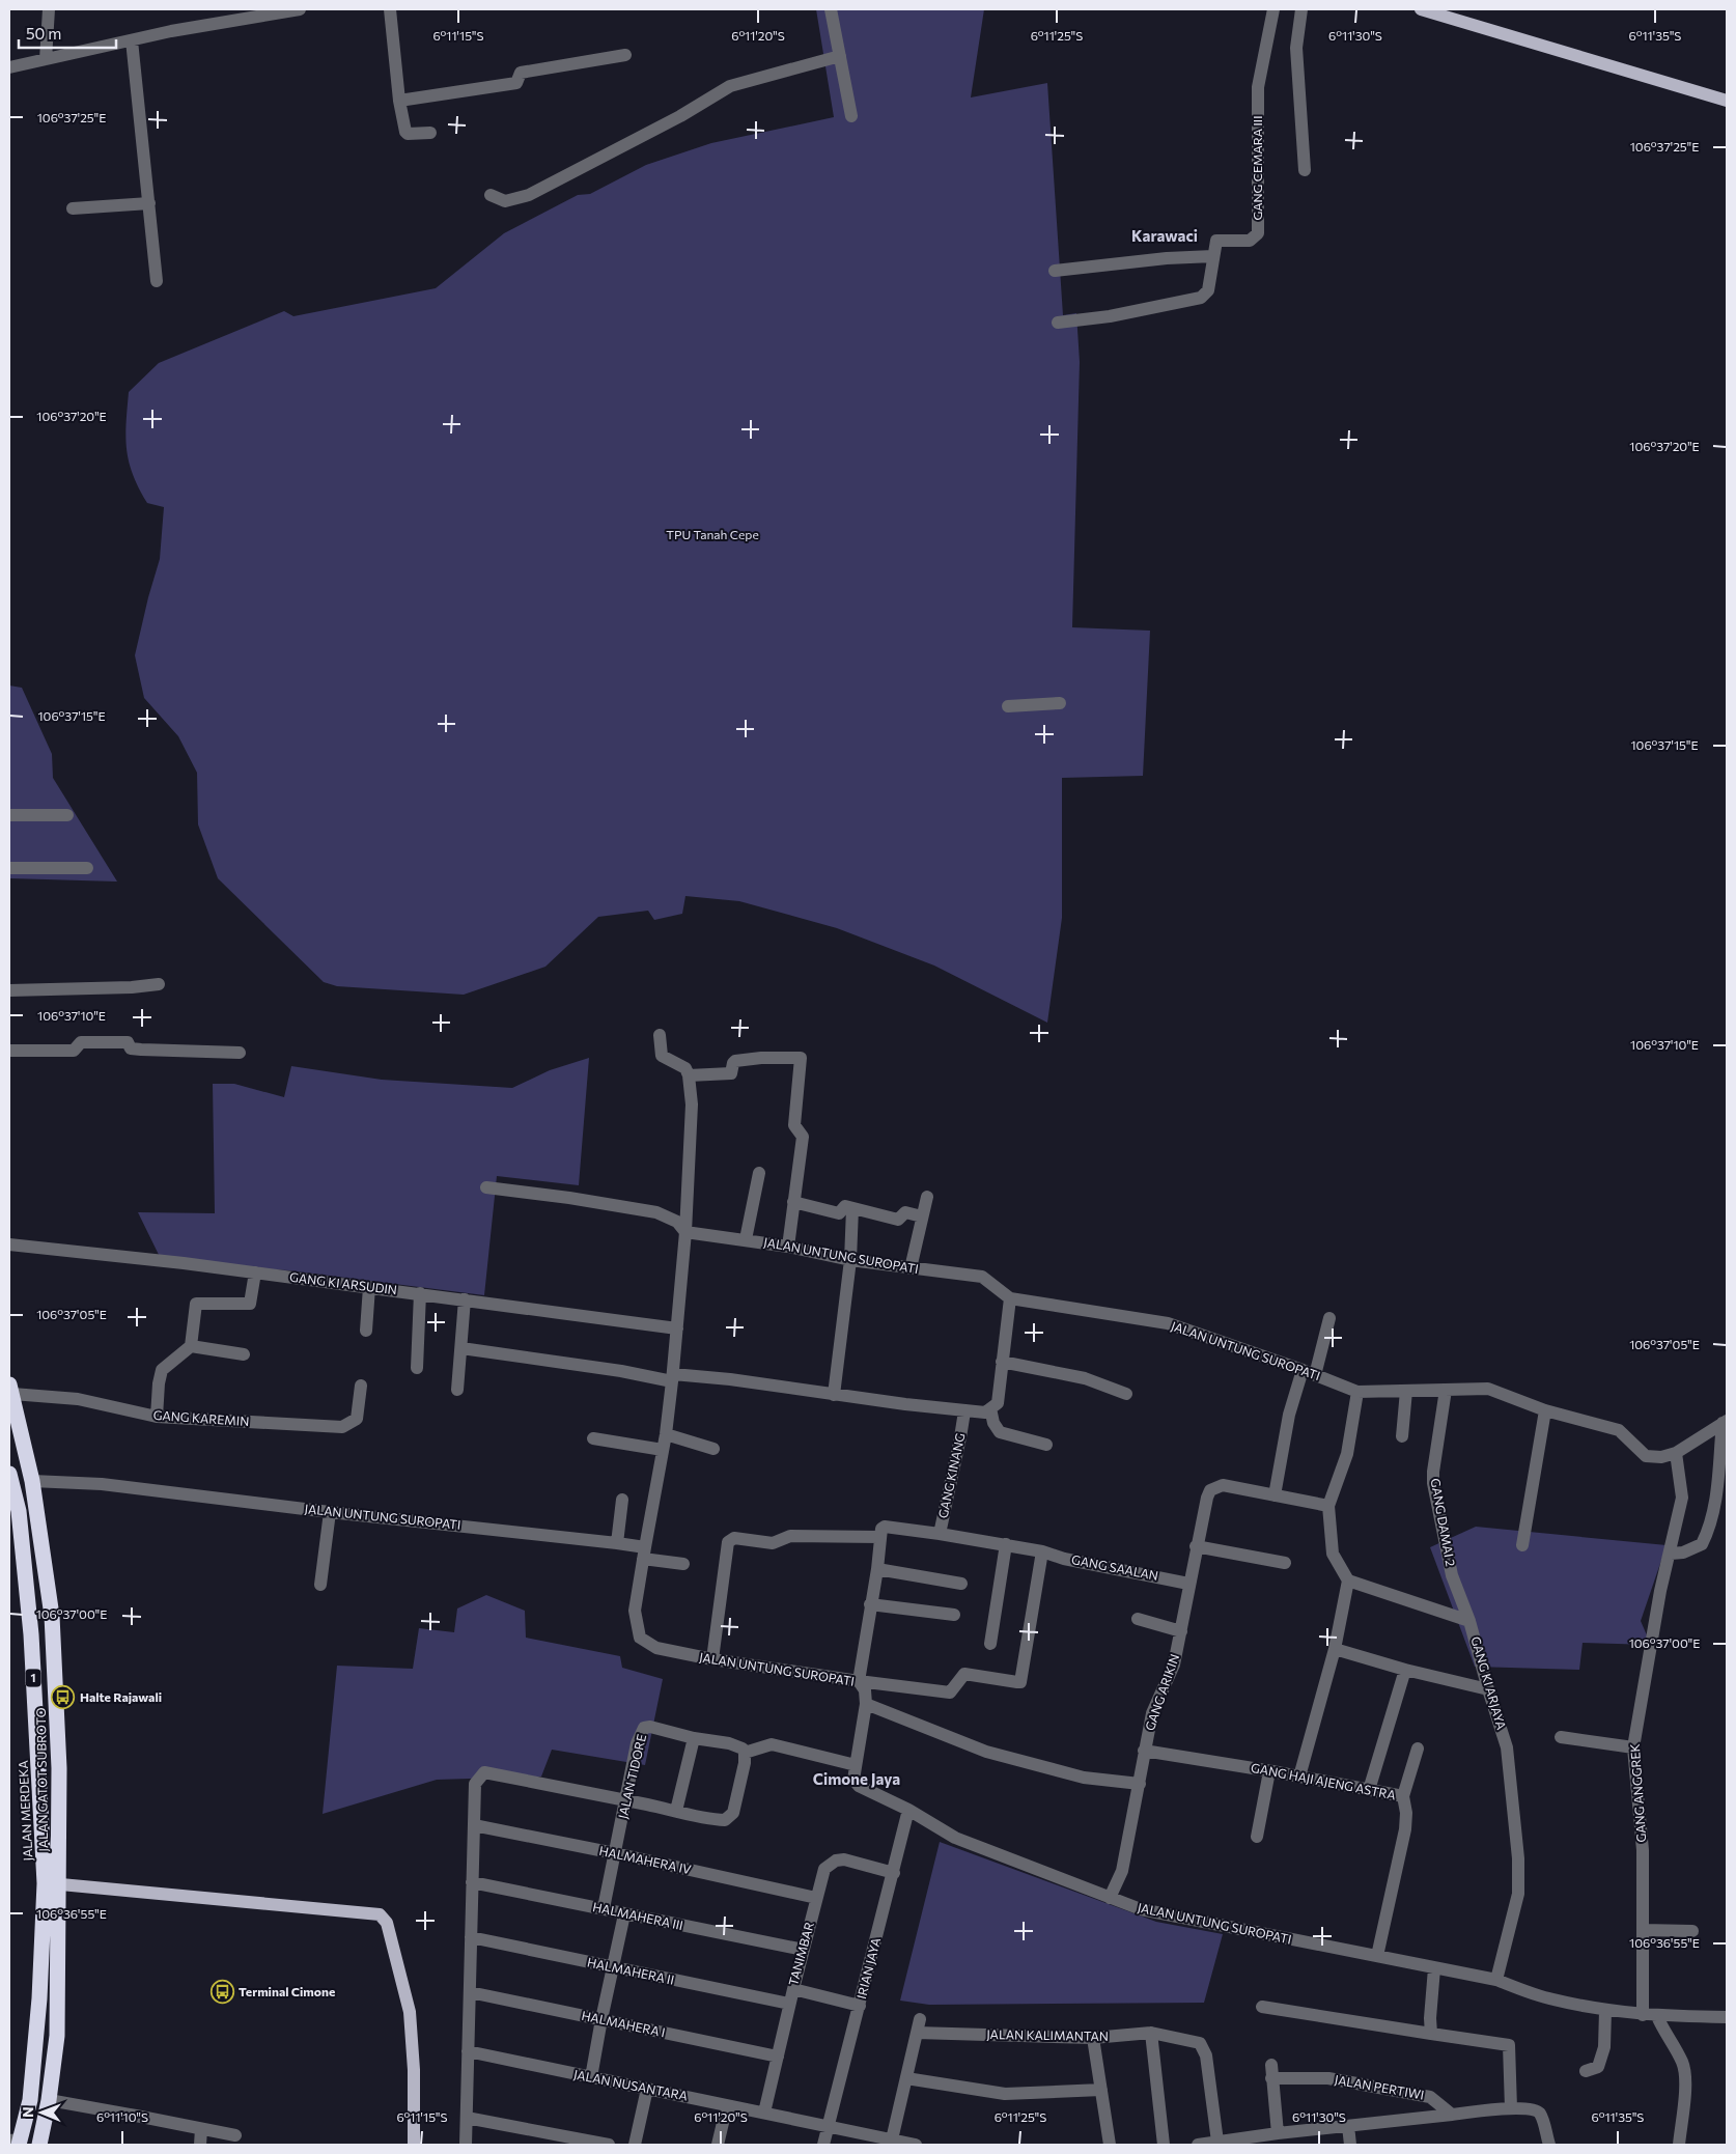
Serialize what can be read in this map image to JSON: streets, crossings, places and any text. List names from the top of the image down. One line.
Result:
{"streets":{"highway":["1","JALAN GATOT SUBROTO","JALAN MERDEKA"],"street":["GANG CEMARA III","JALAN UNTUNG SUROPATI","GANG KI ARSUDIN","GANG KAREMIN","GANG KINANG","GANG DAMAI 2","GANG SAALAN","GANG KI ARJAYA","GANG ARIKIN","JALAN TIDORE","GANG HAJI AJENG ASTRA","GANG ANGGREK","HALMAHERA IV","HALMAHERA III","TANIMBAR","IRIAN JAYA","HALMAHERA II","HALMAHERA I","JALAN KALIMANTAN","JALAN NUSANTARA","JALAN PERTIWI"]},"crossings":[["JALAN UNTUNG SUROPATI","GANG DAMAI 2"],["JALAN UNTUNG SUROPATI","GANG KI ARJAYA"],["JALAN UNTUNG SUROPATI","GANG ARIKIN"],["JALAN UNTUNG SUROPATI","JALAN GATOT SUBROTO"],["JALAN UNTUNG SUROPATI","GANG HAJI AJENG ASTRA"],["JALAN UNTUNG SUROPATI","GANG ANGGREK"],["JALAN UNTUNG SUROPATI","IRIAN JAYA"],["GANG KAREMIN","JALAN GATOT SUBROTO"],["GANG KINANG","GANG SAALAN"],["GANG DAMAI 2","GANG KI ARJAYA"],["GANG SAALAN","GANG ARIKIN"],["GANG ARIKIN","GANG HAJI AJENG ASTRA"],["JALAN TIDORE","HALMAHERA IV"],["JALAN TIDORE","HALMAHERA III"],["JALAN GATOT SUBROTO","JALAN MERDEKA"],["HALMAHERA IV","TANIMBAR"],["HALMAHERA III","TANIMBAR"],["TANIMBAR","IRIAN JAYA"],["TANIMBAR","HALMAHERA II"],["TANIMBAR","HALMAHERA I"],["TANIMBAR","JALAN NUSANTARA"],["IRIAN JAYA","JALAN NUSANTARA"]],"districts":["Karawaci","Cimone Jaya"],"parks":["TPU Tanah Cepe"],"places":{"bus stop":["Halte Rajawali","Terminal Cimone"]},"scale_bar":"50 m","north":"left","coordinates":["6°11'15\"S","6°11'20\"S","6°11'25\"S","6°11'30\"S","6°11'35\"S","106°37'25\"E","106°37'20\"E","106°37'15\"E","106°37'10\"E","106°37'05\"E","106°37'00\"E","106°36'55\"E","6°11'10\"S"]}
